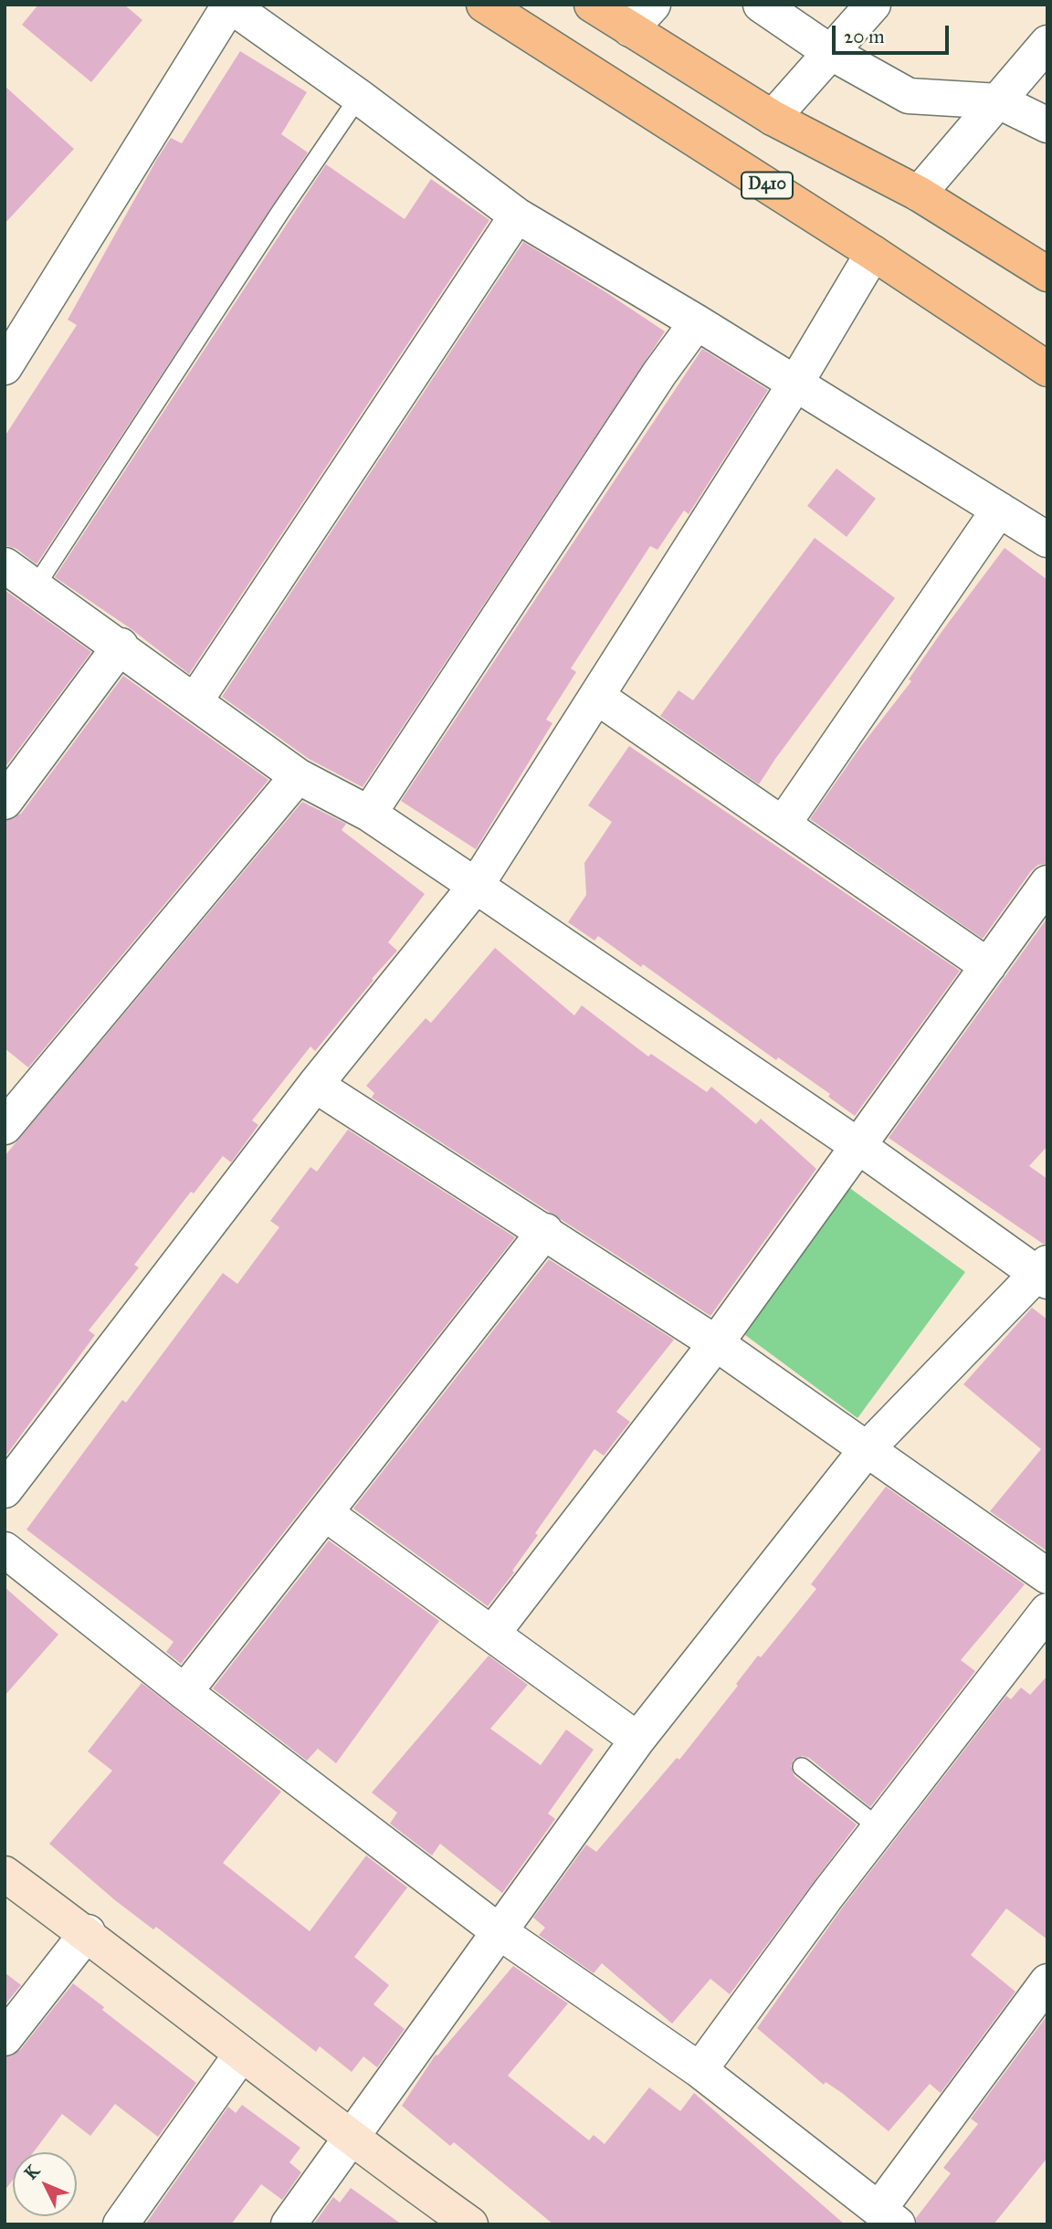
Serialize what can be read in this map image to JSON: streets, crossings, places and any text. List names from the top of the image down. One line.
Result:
{"streets":{"highway":["D410"]},"scale_bar":"20 m","north":"top left"}
